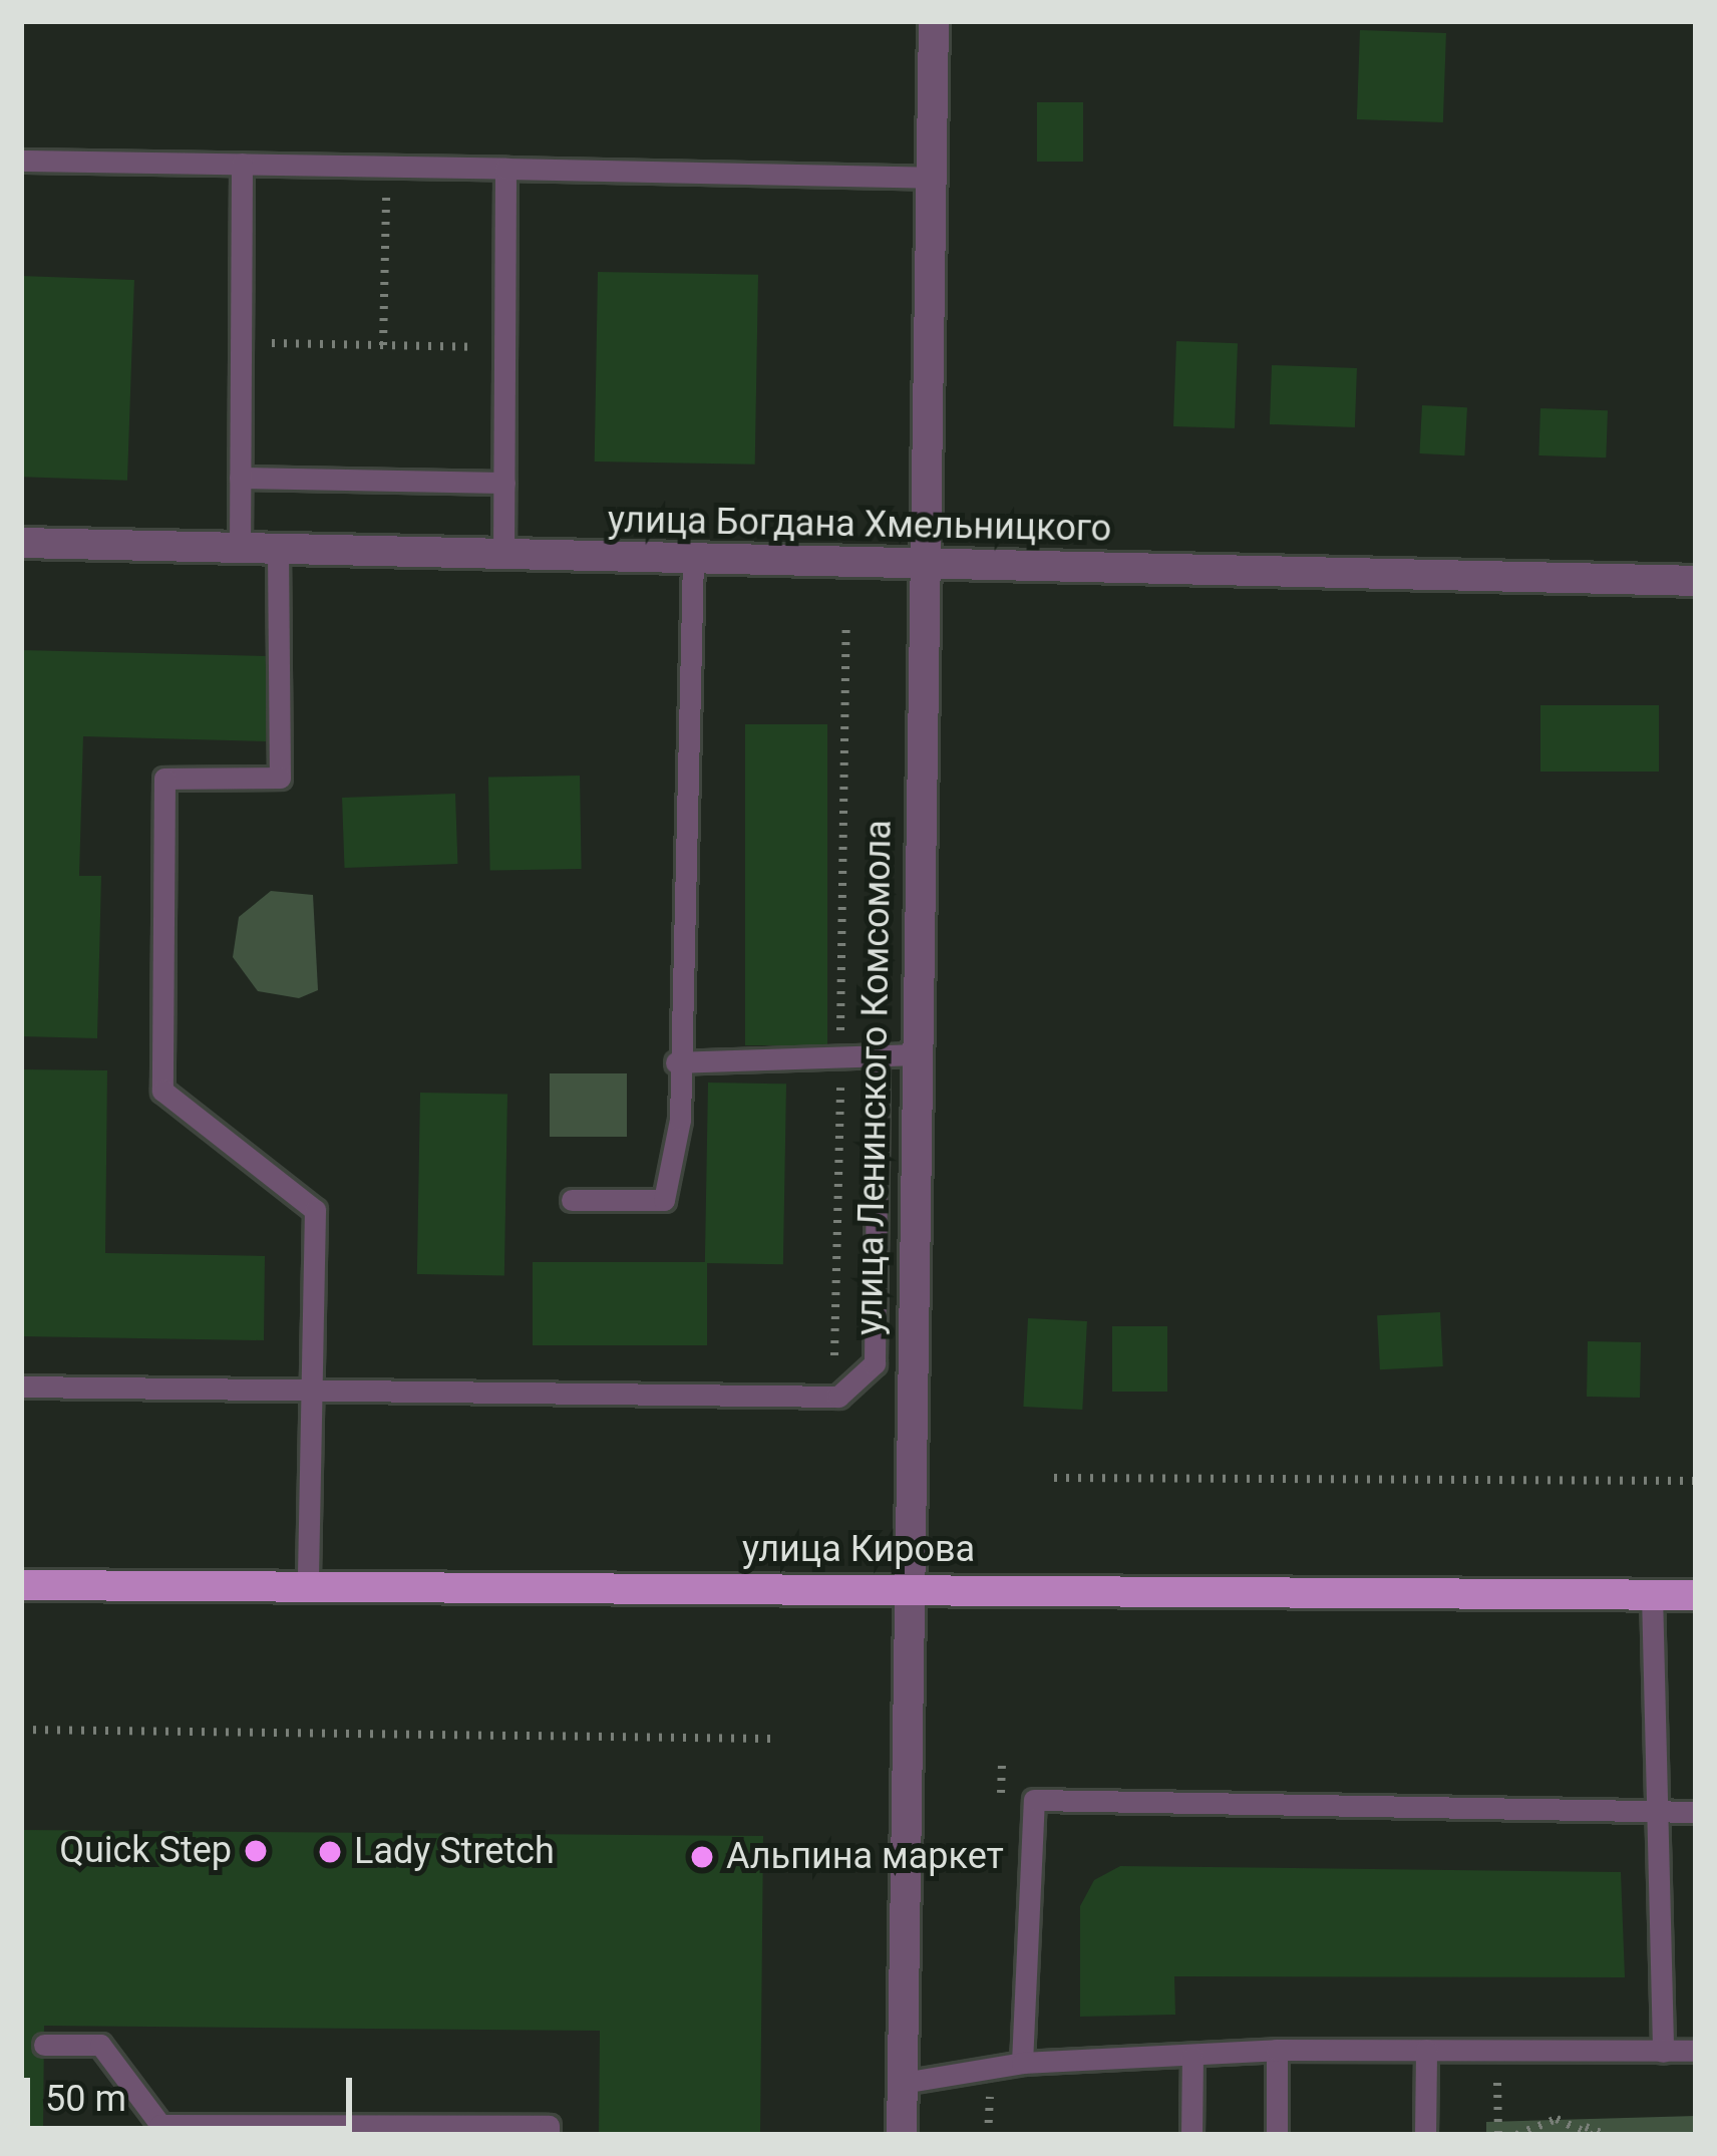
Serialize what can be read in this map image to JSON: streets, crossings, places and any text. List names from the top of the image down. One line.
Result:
{"streets":{"main road":["улица Кирова"],"street":["улица Богдана Хмельницкого","улица Ленинского Комсомола"]},"crossings":[["улица Богдана Хмельницкого","улица Ленинского Комсомола"],["улица Ленинского Комсомола","улица Кирова"]],"places":["Quick Step","Lady Stretch","Альпина маркет"],"scale_bar":"50 m"}
